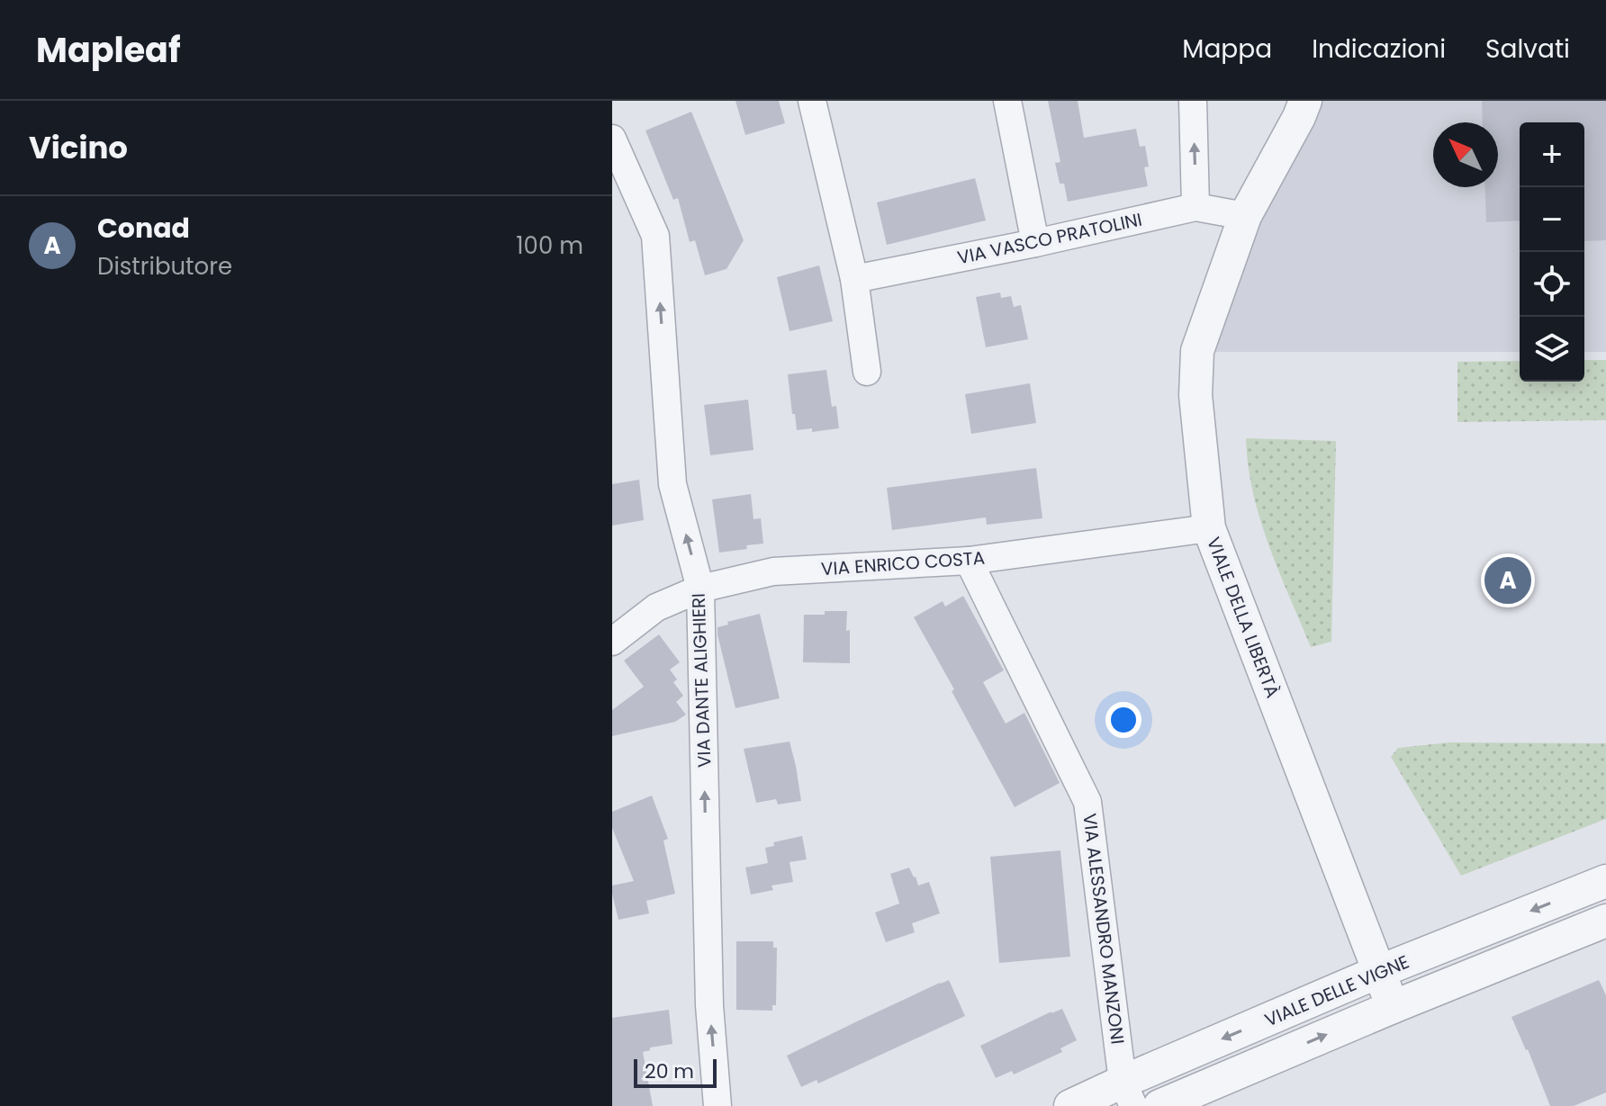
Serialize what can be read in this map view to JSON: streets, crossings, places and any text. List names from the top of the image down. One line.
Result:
{"streets":{"street":["VIA VASCO PRATOLINI","VIA ENRICO COSTA","VIALE DELLA LIBERTÀ","VIA DANTE ALIGHIERI","VIA ALESSANDRO MANZONI","VIALE DELLE VIGNE"]},"crossings":[["VIA VASCO PRATOLINI","VIALE DELLA LIBERTÀ"],["VIA ENRICO COSTA","VIALE DELLA LIBERTÀ"],["VIA ENRICO COSTA","VIA DANTE ALIGHIERI"],["VIA ENRICO COSTA","VIA ALESSANDRO MANZONI"],["VIALE DELLA LIBERTÀ","VIALE DELLE VIGNE"],["VIA ALESSANDRO MANZONI","VIALE DELLE VIGNE"]],"one_way":["VIA DANTE ALIGHIERI"],"scale_bar":"20 m","north":"top left","page":{"header":"Mapleaf","nav":["Mappa","Indicazioni","Salvati"],"heading":"Vicino","map_buttons":["+","−"],"list":[{"mark":"A","name":"Conad","note":"Distributore","value":"100 m"}],"pins":"A","scale":"20 m"}}
